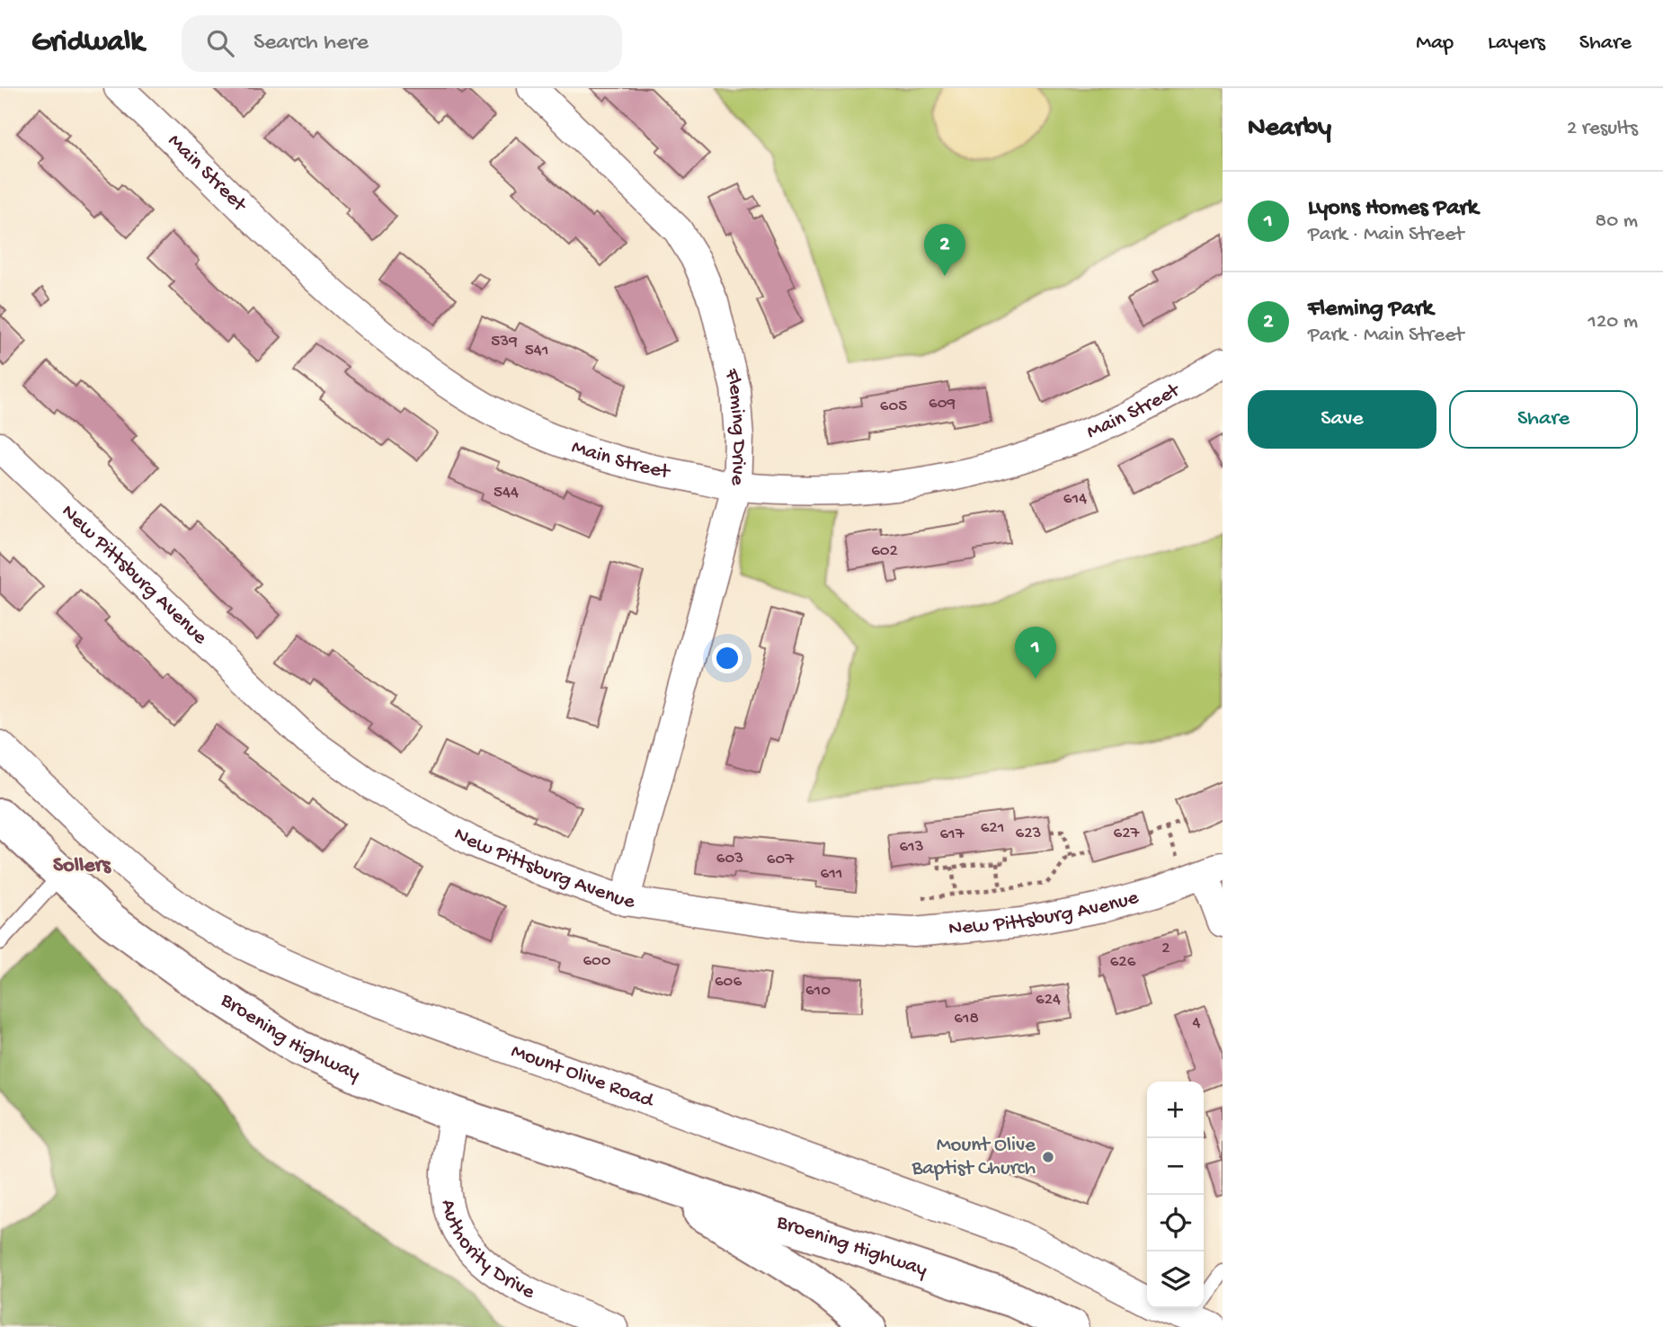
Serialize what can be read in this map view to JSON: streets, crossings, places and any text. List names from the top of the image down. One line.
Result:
{"streets":{"main road":["Broening Highway"],"street":["Main Street","Fleming Drive","New Pittsburg Avenue","Mount Olive Road","Authority Drive"]},"crossings":[["Main Street","Fleming Drive"],["Fleming Drive","New Pittsburg Avenue"],["Broening Highway","Authority Drive"]],"districts":["Sollers"],"places":["Mount Olive Baptist Church"],"house_numbers":["539","541","609","605","544","614","602","621","623","627","617","613","603","607","611","2","600","626","606","610","624","618","4"],"page":{"header":"Gridwalk","search":"Search here","nav":["Map","Layers","Share"],"heading":["Nearby","2 results"],"list":[{"mark":"1","name":"Lyons Homes Park","note":"Park · Main Street","value":"80 m"},{"mark":"2","name":"Fleming Park","note":"Park · Main Street","value":"120 m"}],"pins":["2","1"],"buttons":["Save","Share"],"map_buttons":["+","−"]}}
